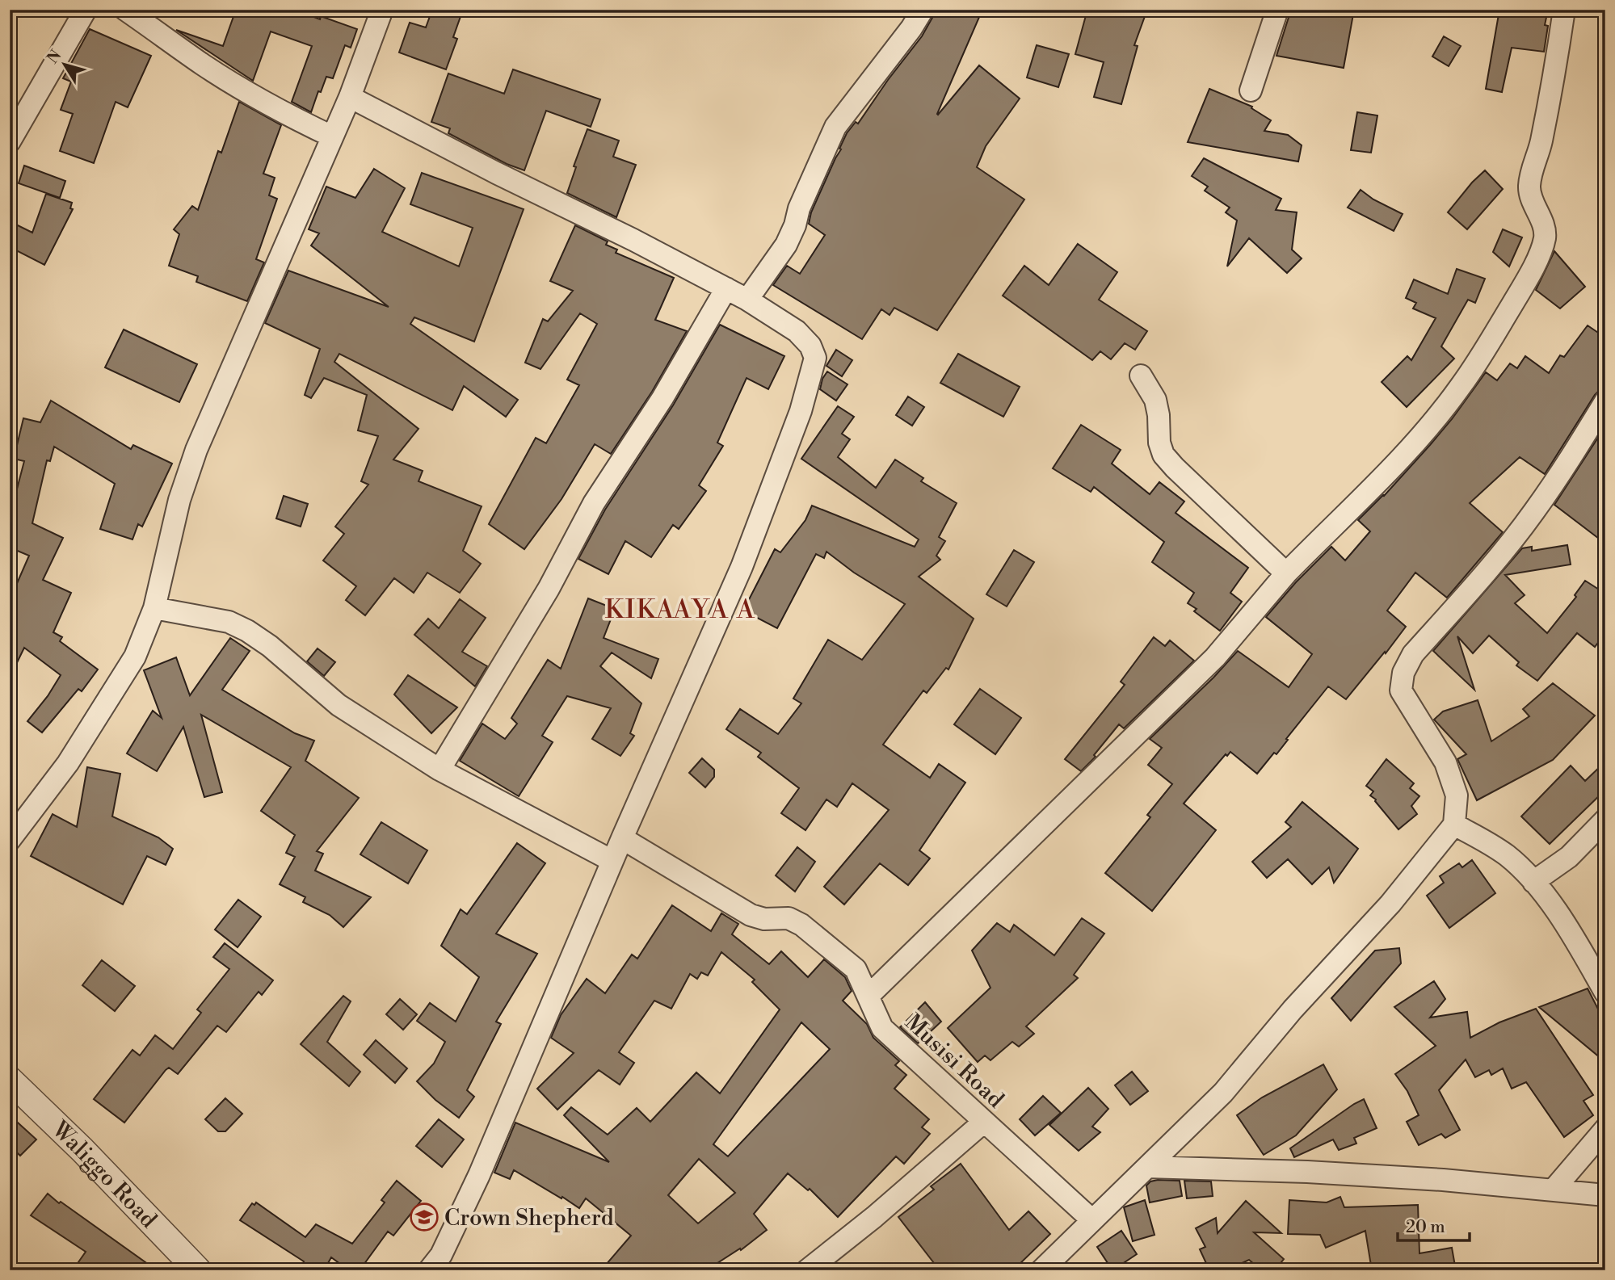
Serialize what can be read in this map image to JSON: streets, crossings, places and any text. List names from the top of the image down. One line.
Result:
{"streets":{"street":["Musisi Road","Waliggo Road"]},"districts":["KIKAAYA A"],"places":{"school or university":["Crown Shepherd"]},"scale_bar":"20 m","north":"top left"}
